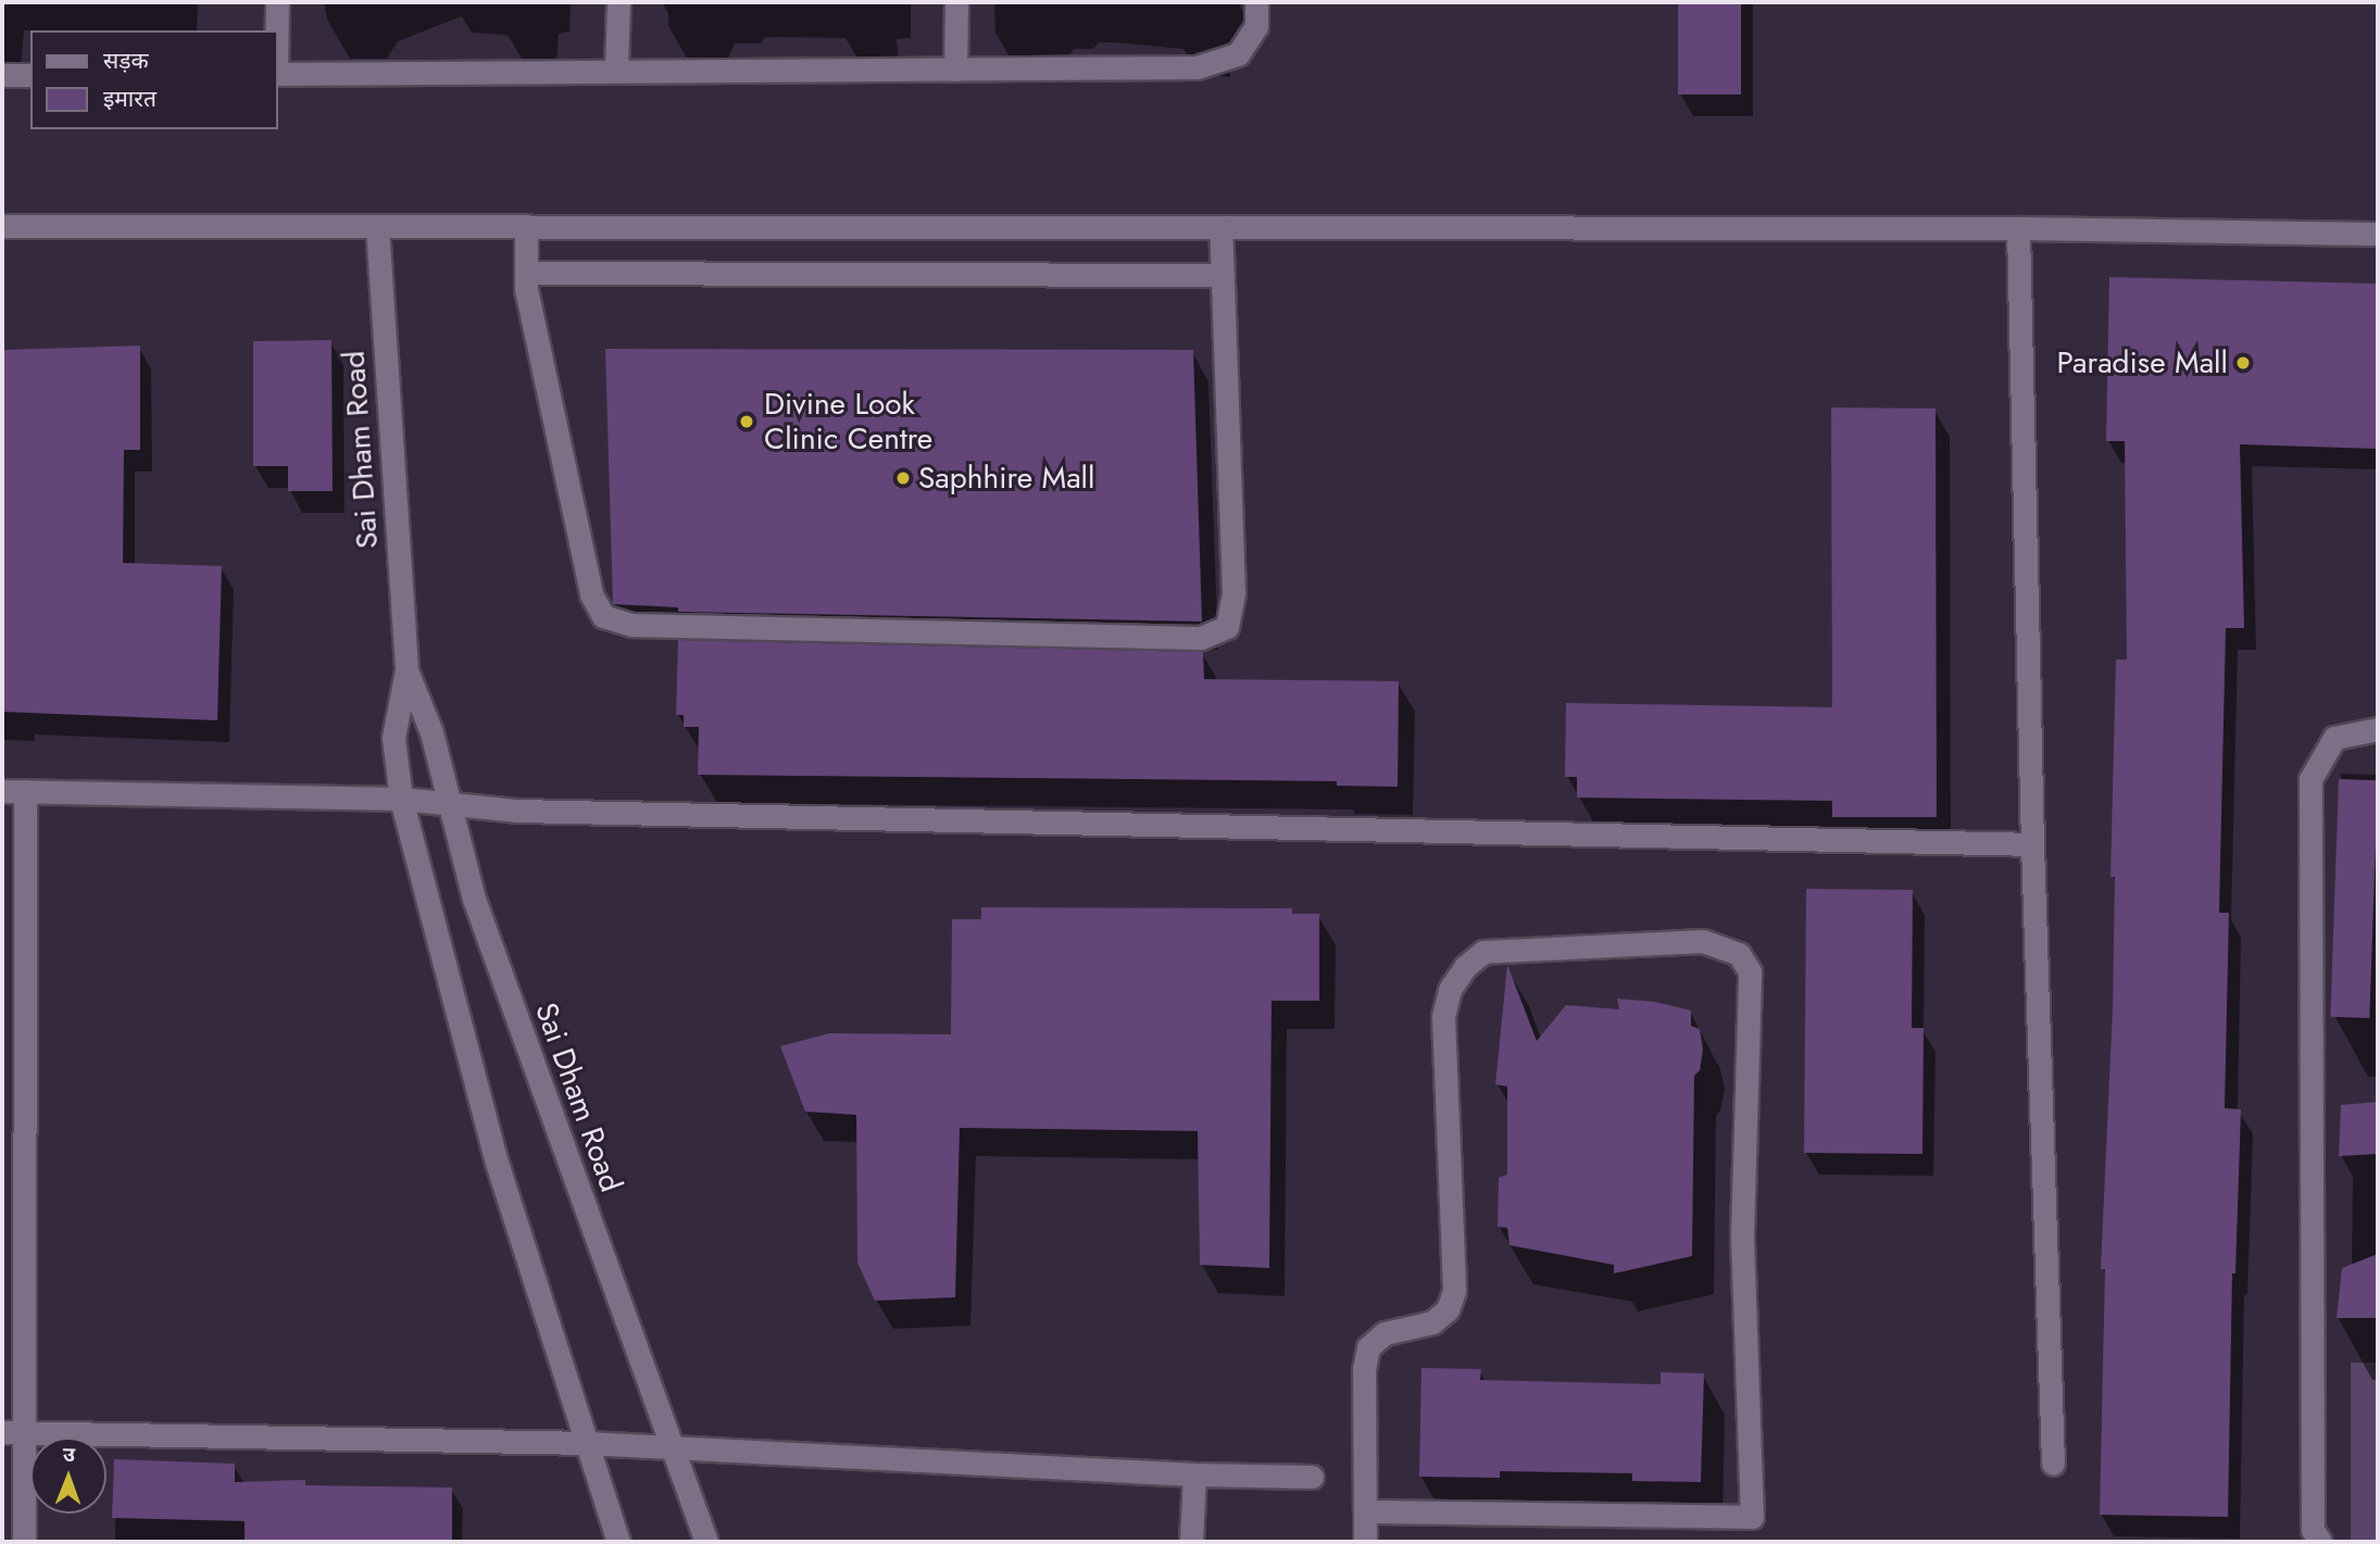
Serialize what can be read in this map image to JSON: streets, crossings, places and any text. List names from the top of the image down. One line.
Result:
{"streets":{"street":["Sai Dham Road"]},"places":["Paradise Mall","Divine Look Clinic Centre","Saphhire Mall"],"legend":["सड़क","इमारत"],"north":"top"}
